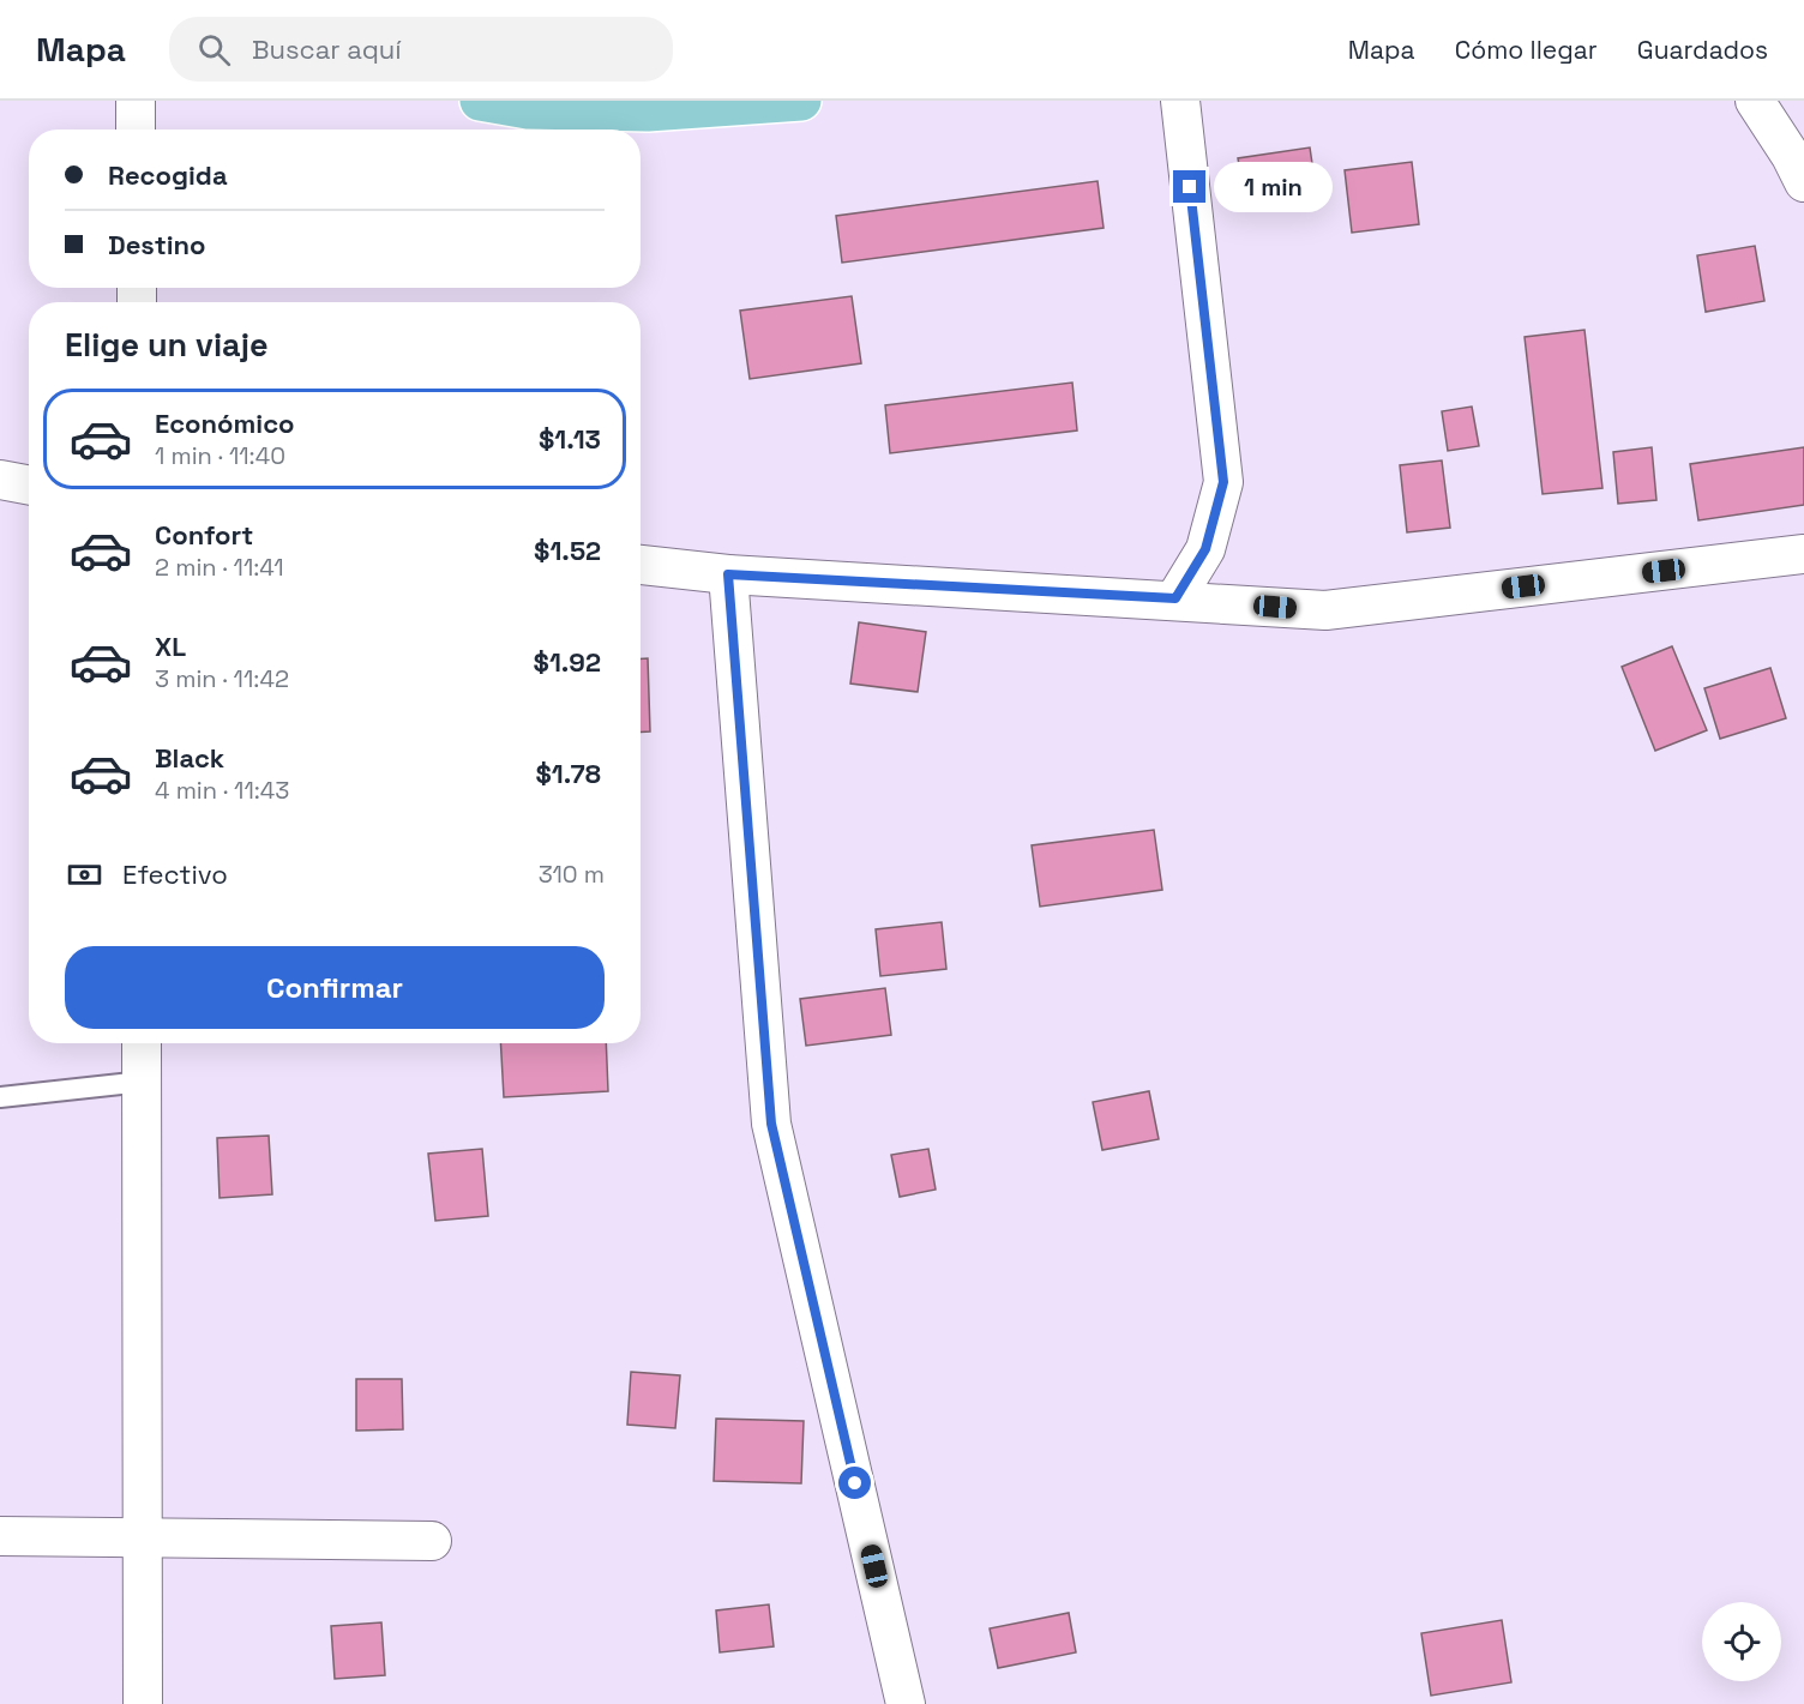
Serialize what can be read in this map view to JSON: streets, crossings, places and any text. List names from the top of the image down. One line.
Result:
{"page":{"header":"Mapa","search":"Buscar aquí","nav":["Mapa","Cómo llegar","Guardados"],"banner":["Recogida","Destino"],"bubble":"1 min","heading":"Elige un viaje","list":[{"name":"Económico","note":"1 min · 11:40","value":"$1.13"},{"name":"Confort","note":"2 min · 11:41","value":"$1.52"},{"name":"XL","note":"3 min · 11:42","value":"$1.92"},{"name":"Black","note":"4 min · 11:43","value":"$1.78"}],"pay":["Efectivo","310 m"],"buttons":"Confirmar"}}
